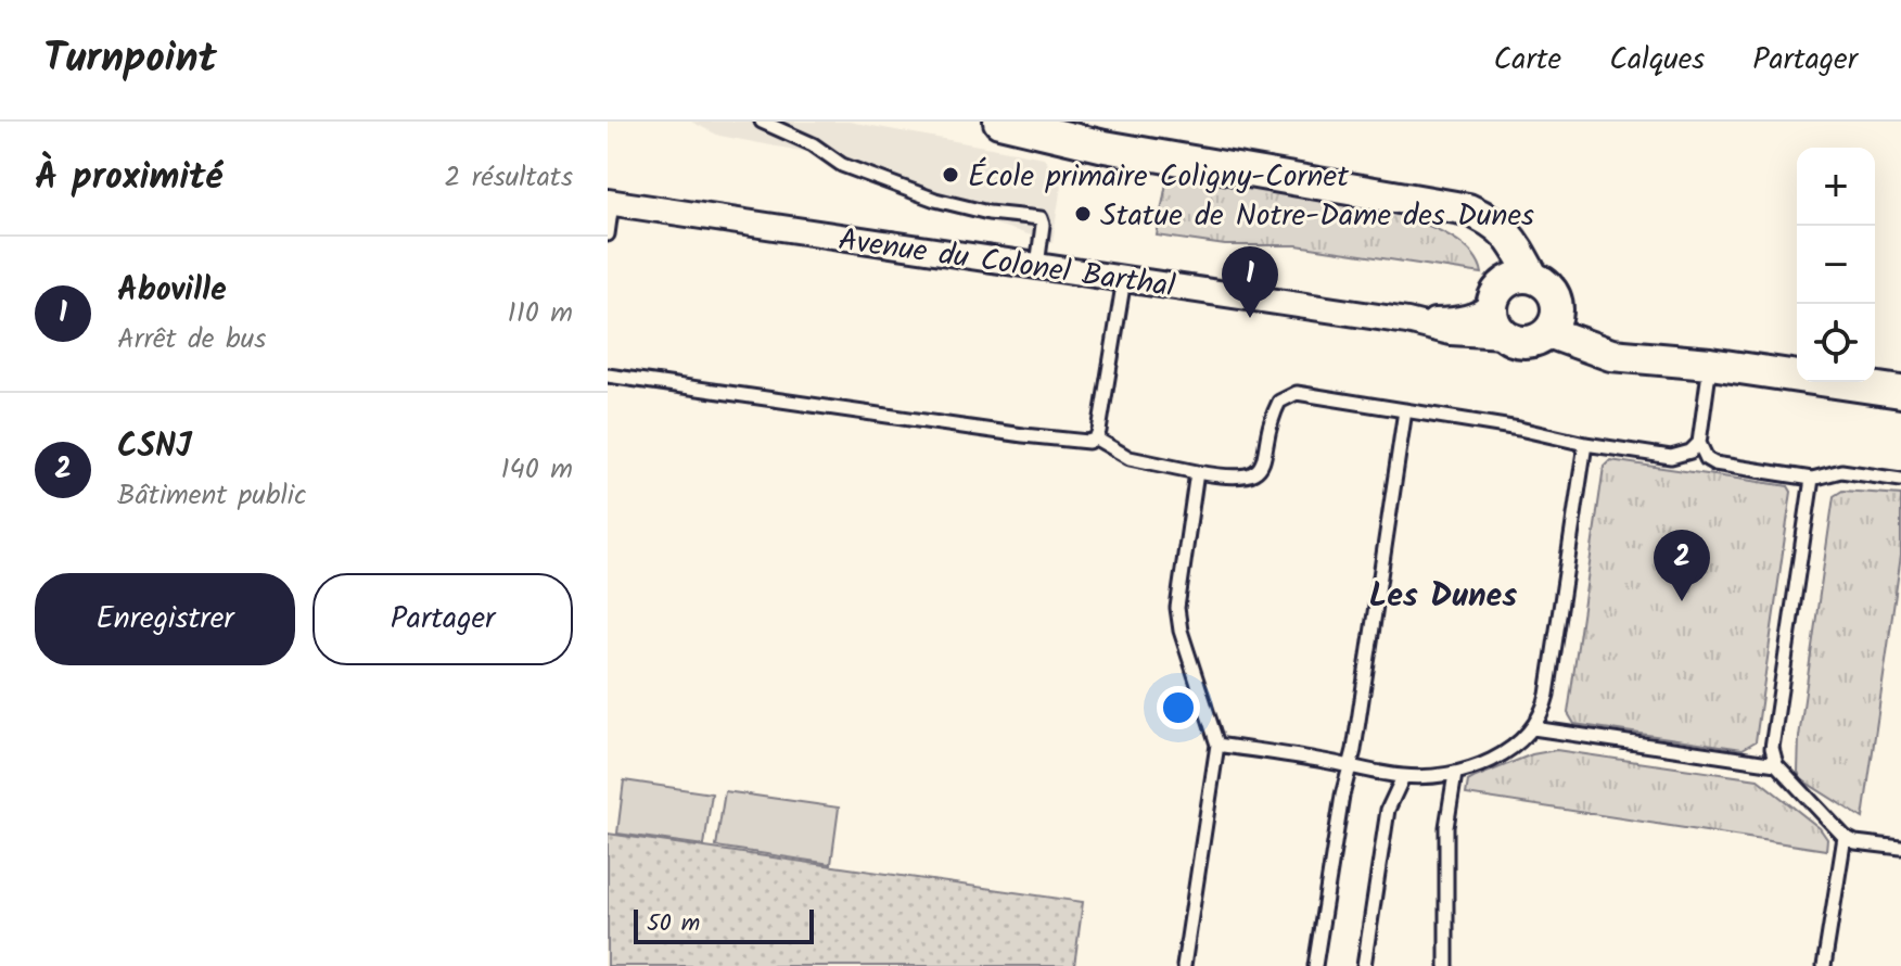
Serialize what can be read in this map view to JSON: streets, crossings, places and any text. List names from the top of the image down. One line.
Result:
{"streets":{"street":["Avenue du Colonel Barthal"]},"districts":["Les Dunes"],"places":["École primaire Coligny-Cornet","Statue de Notre-Dame des Dunes"],"scale_bar":"50 m","page":{"header":"Turnpoint","nav":["Carte","Calques","Partager"],"heading":["À proximité","2 résultats"],"map_buttons":["+","−"],"list":[{"mark":"1","name":"Aboville","note":"Arrêt de bus","value":"110 m"},{"mark":"2","name":"CSNJ","note":"Bâtiment public","value":"140 m"}],"pins":["1","2"],"buttons":["Enregistrer","Partager"],"scale":"50 m"}}
